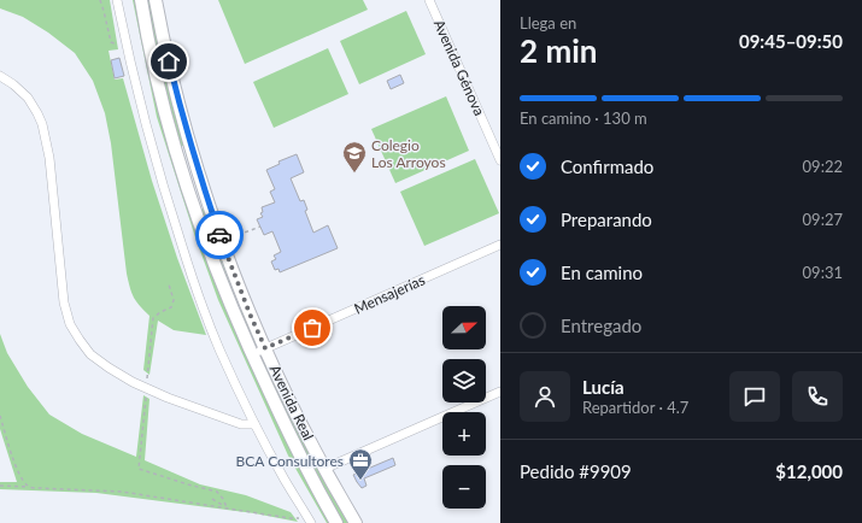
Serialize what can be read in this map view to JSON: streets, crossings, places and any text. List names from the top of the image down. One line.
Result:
{"streets":{"main road":["Avenida Real"],"street":["Avenida Génova","Mensajerías"]},"crossings":[["Mensajerías","Avenida Real"]],"places":{"school or university":["Colegio Los Arroyos"],"office":["BCA Consultores"]},"north":"right","page":{"heading":["2 min","Llega en","09:45–09:50"],"panel":["Lucía","Repartidor · 4.7","Pedido #9909","$12,000"],"bar":"En camino · 130 m","list":[["Confirmado","09:22"],["Preparando","09:27"],["En camino","09:31"],"Entregado"],"map_buttons":["+","−"]}}
